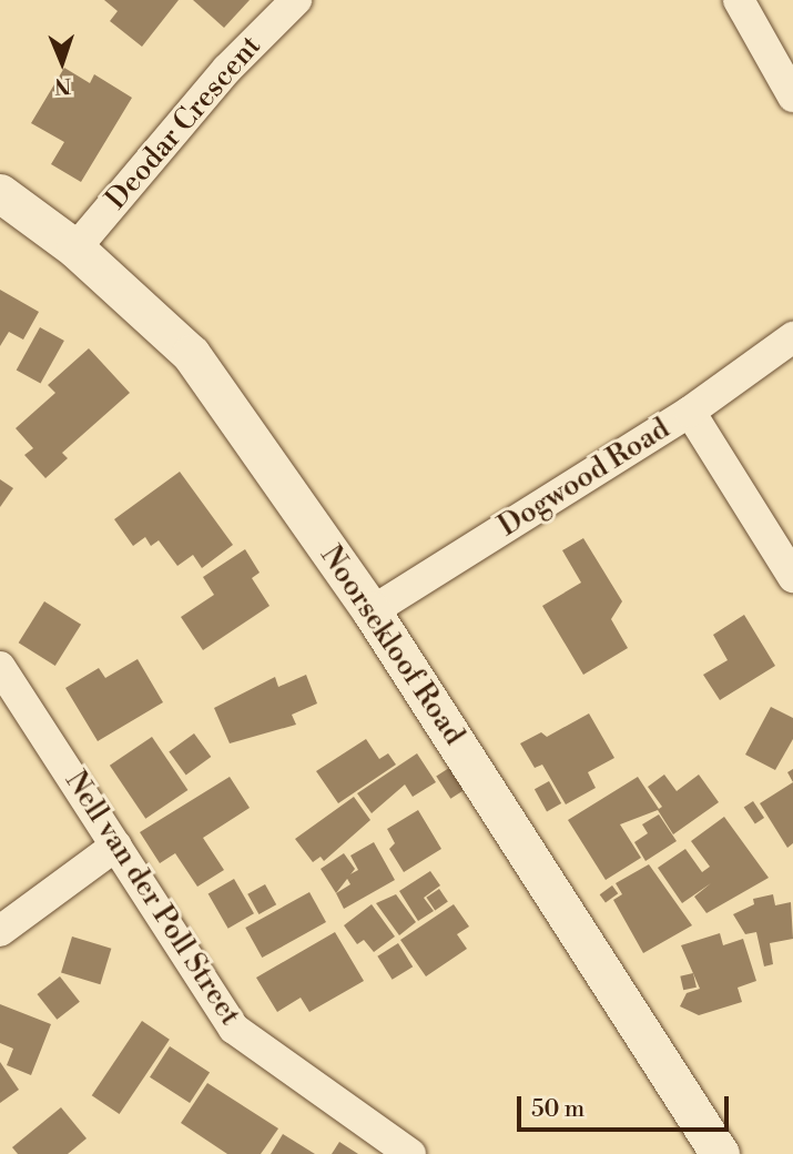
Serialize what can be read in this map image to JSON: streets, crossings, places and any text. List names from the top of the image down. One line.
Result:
{"streets":{"street":["Deodar Crescent","Dogwood Road","Noorsekloof Road","Nell van der Poll Street"]},"crossings":[["Deodar Crescent","Noorsekloof Road"],["Dogwood Road","Noorsekloof Road"]],"scale_bar":"50 m","north":"bottom"}
